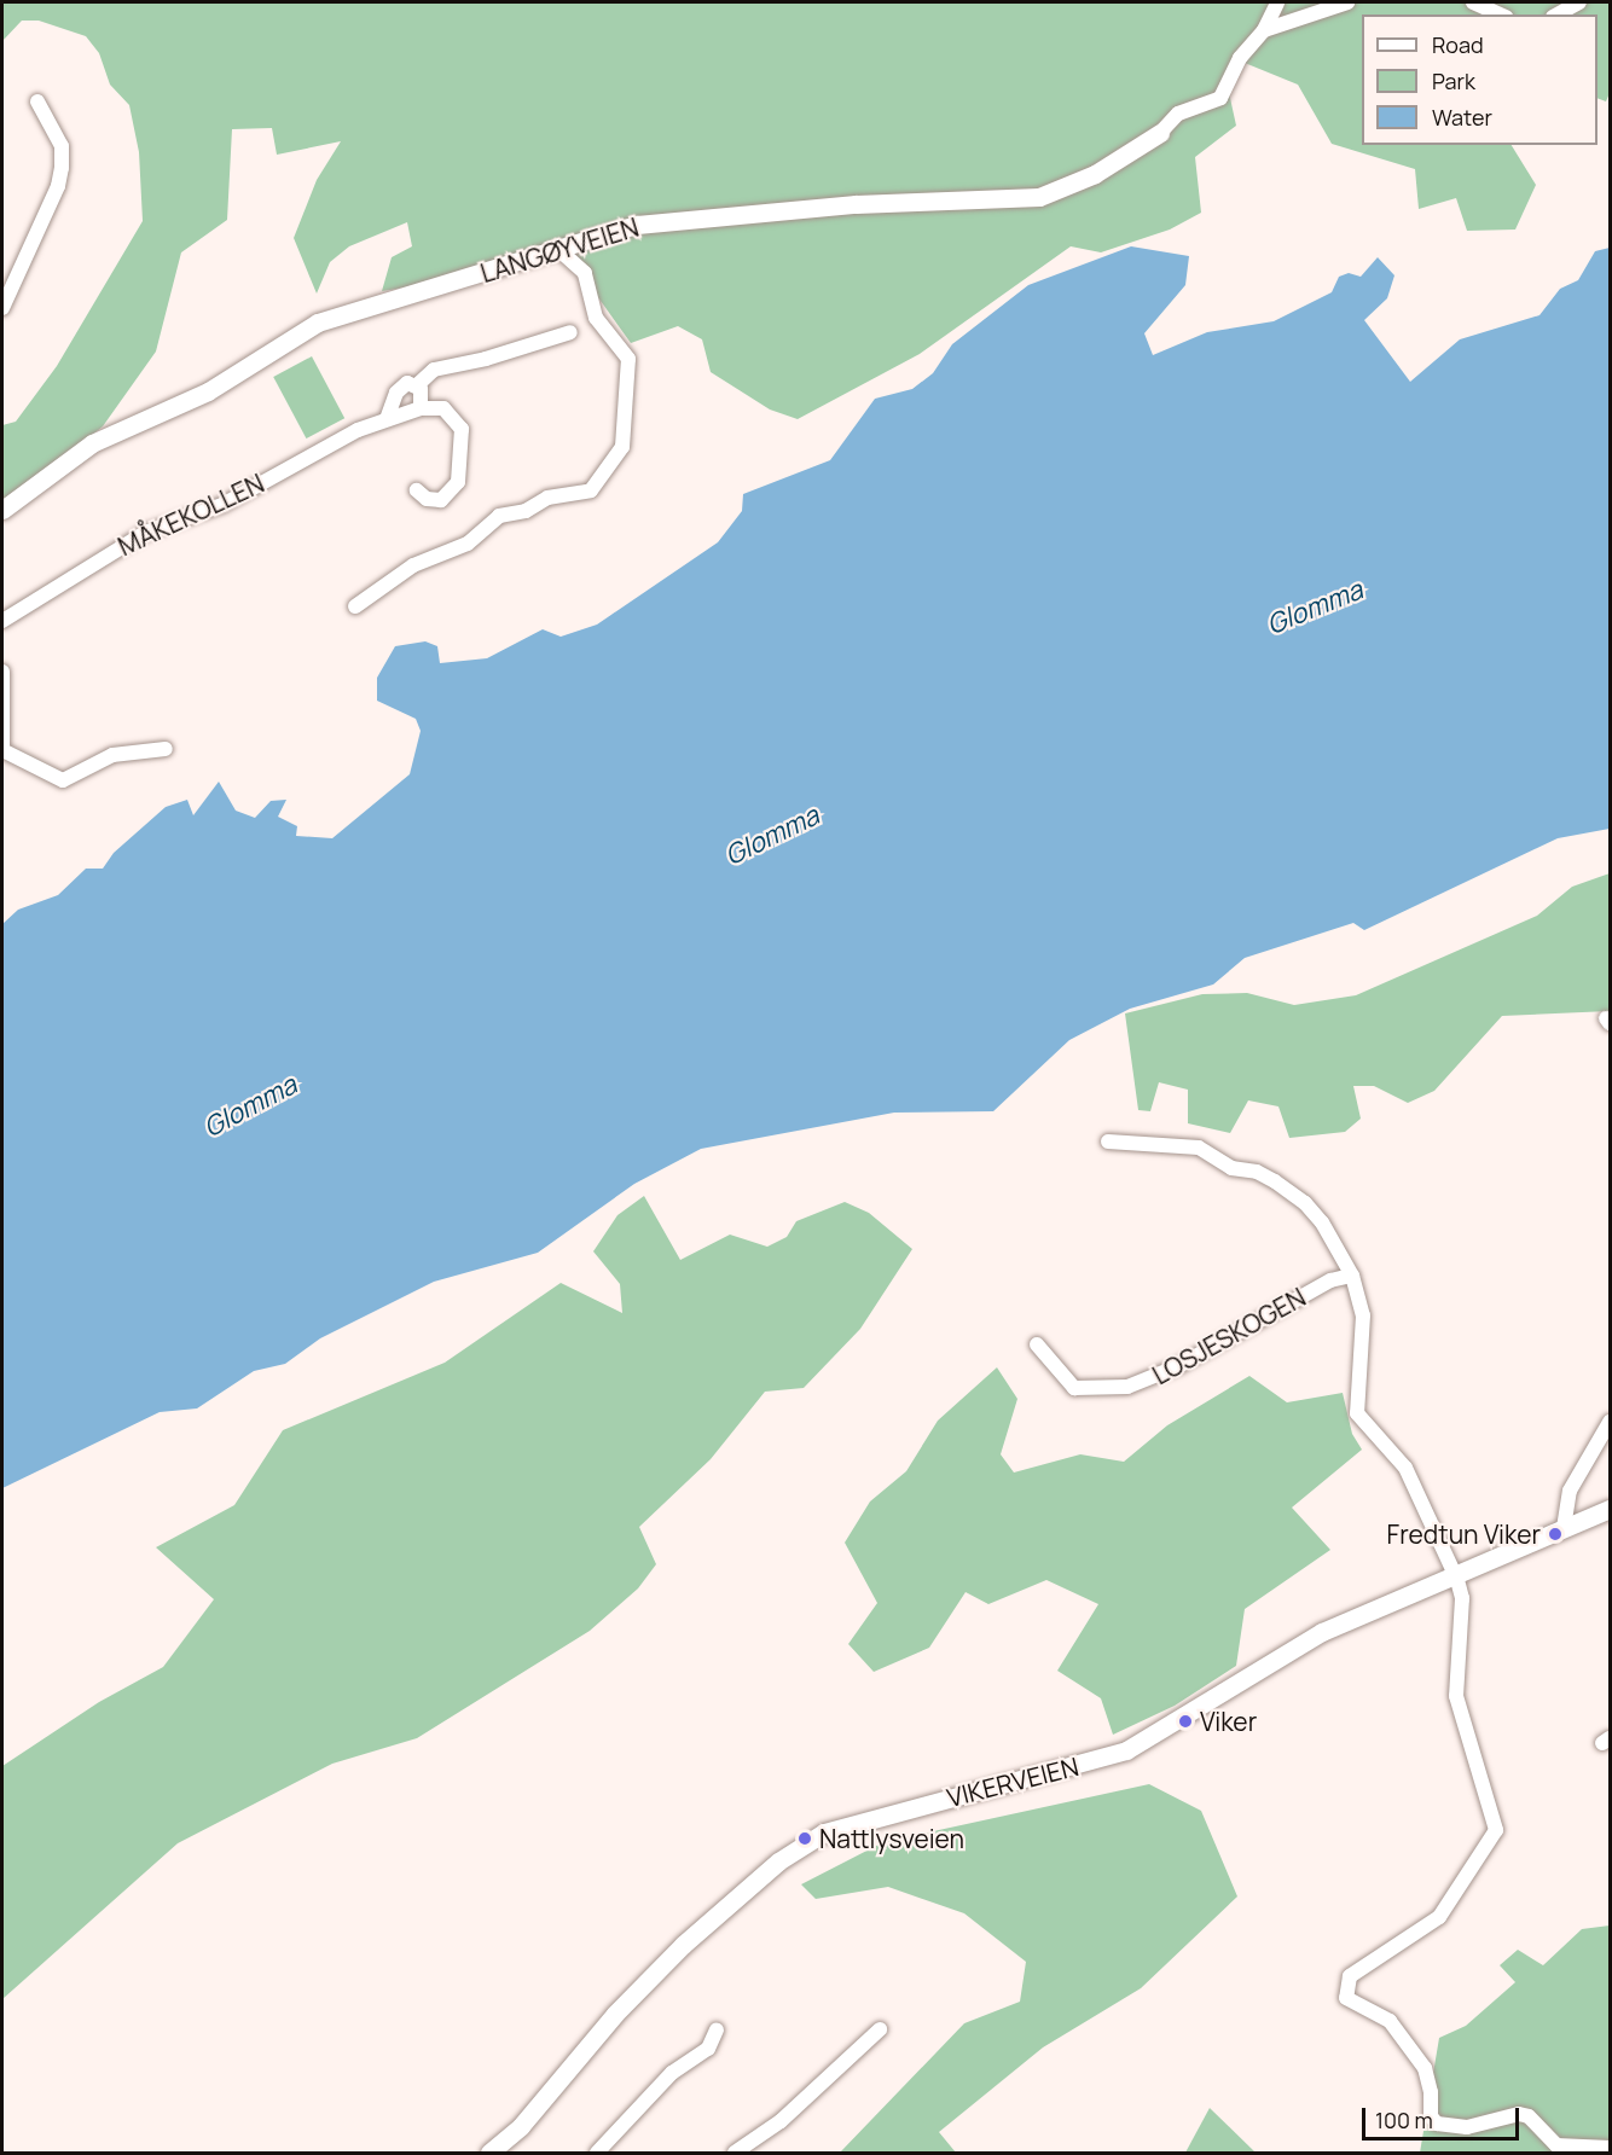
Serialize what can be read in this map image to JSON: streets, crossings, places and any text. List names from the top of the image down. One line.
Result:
{"streets":{"main road":["LANGØYVEIEN","VIKERVEIEN"],"street":["MÅKEKOLLEN","LOSJESKOGEN"]},"water":["Glomma"],"places":["Fredtun Viker","Viker","Nattlysveien"],"legend":["Road","Park","Water"],"scale_bar":"100 m"}
